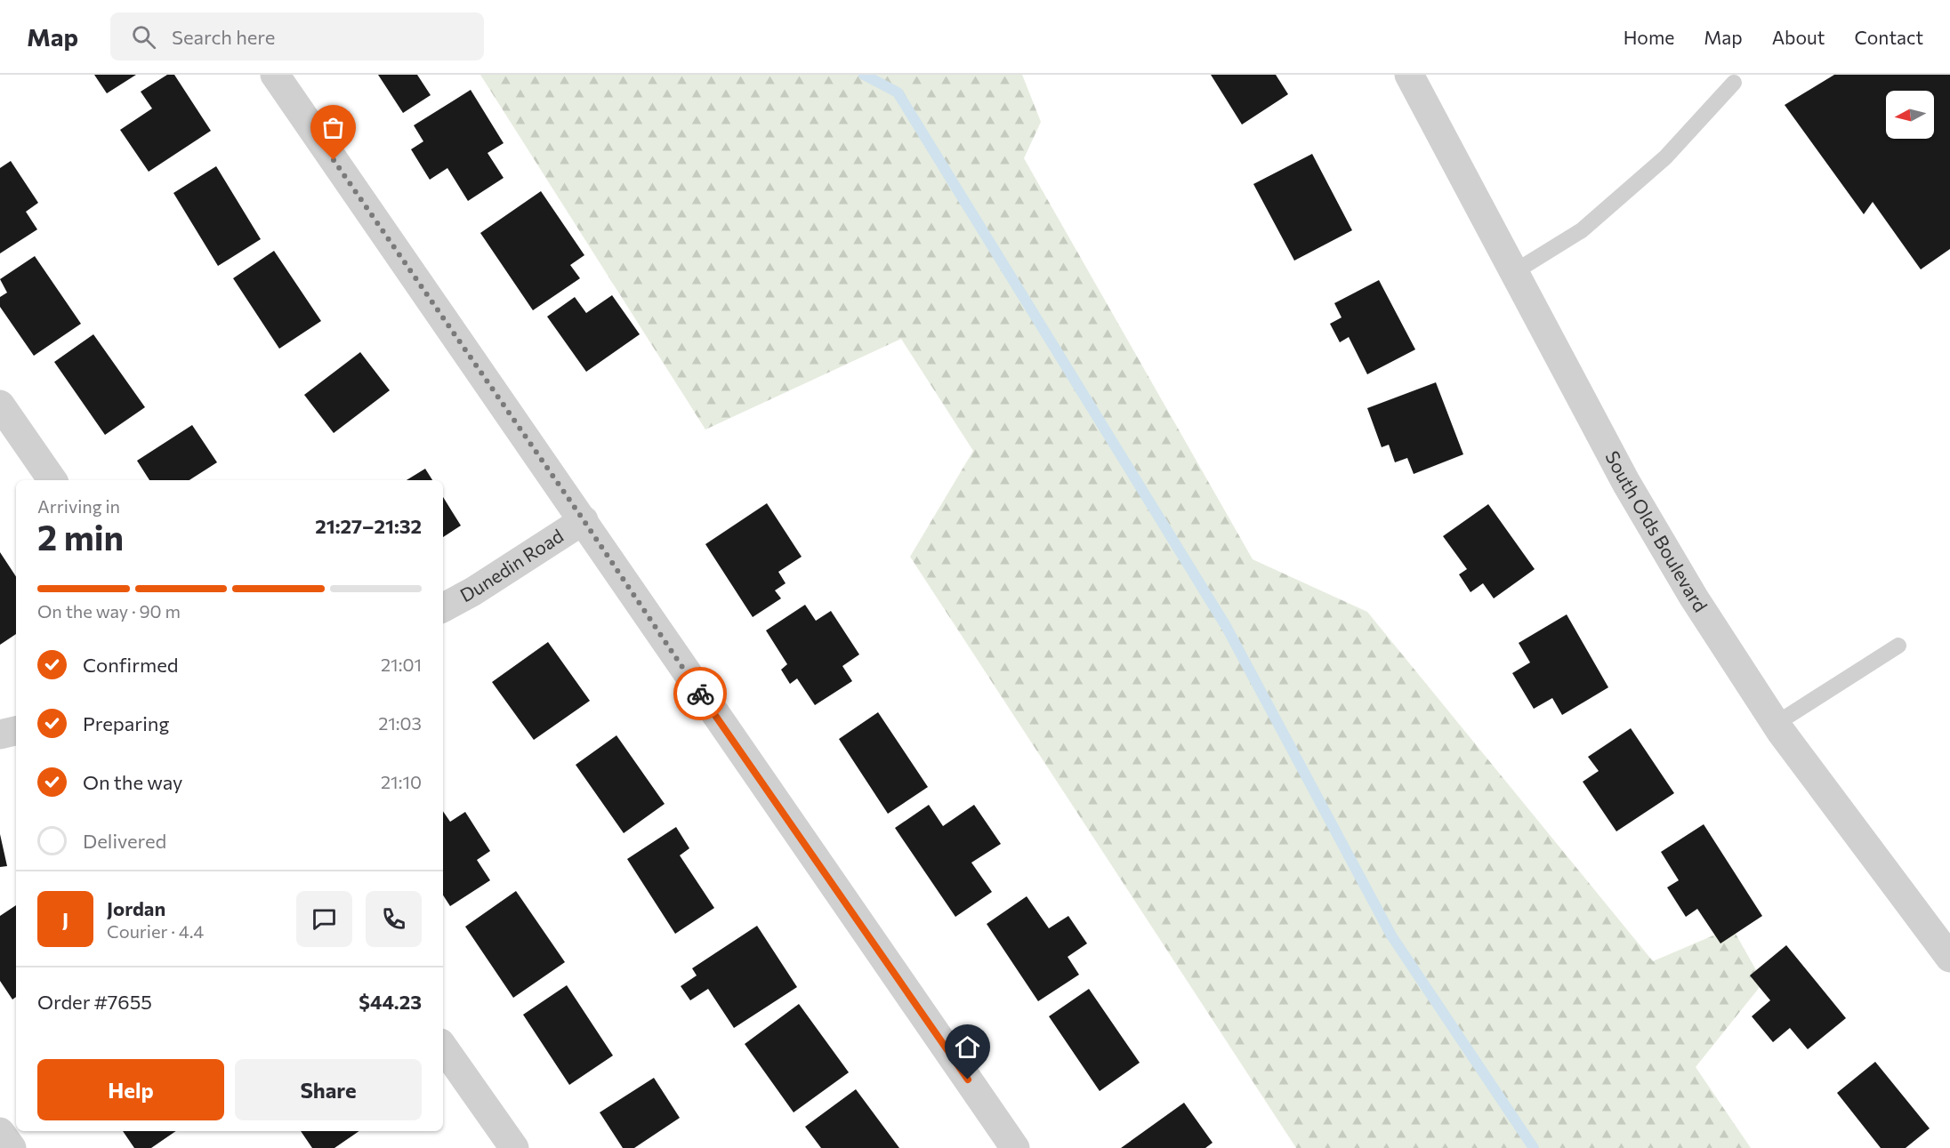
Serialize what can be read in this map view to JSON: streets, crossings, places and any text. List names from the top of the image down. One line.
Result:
{"streets":{"street":["South Olds Boulevard","Dunedin Road"]},"north":"left","page":{"header":"Map","search":"Search here","nav":["Home","Map","About","Contact"],"heading":["2 min","Arriving in","21:27–21:32"],"panel":["Jordan","Courier · 4.4","Order #7655","$44.23"],"bar":"On the way · 90 m","list":[["Confirmed","21:01"],["Preparing","21:03"],["On the way","21:10"],"Delivered"],"round":"J","buttons":["Help","Share"]}}
